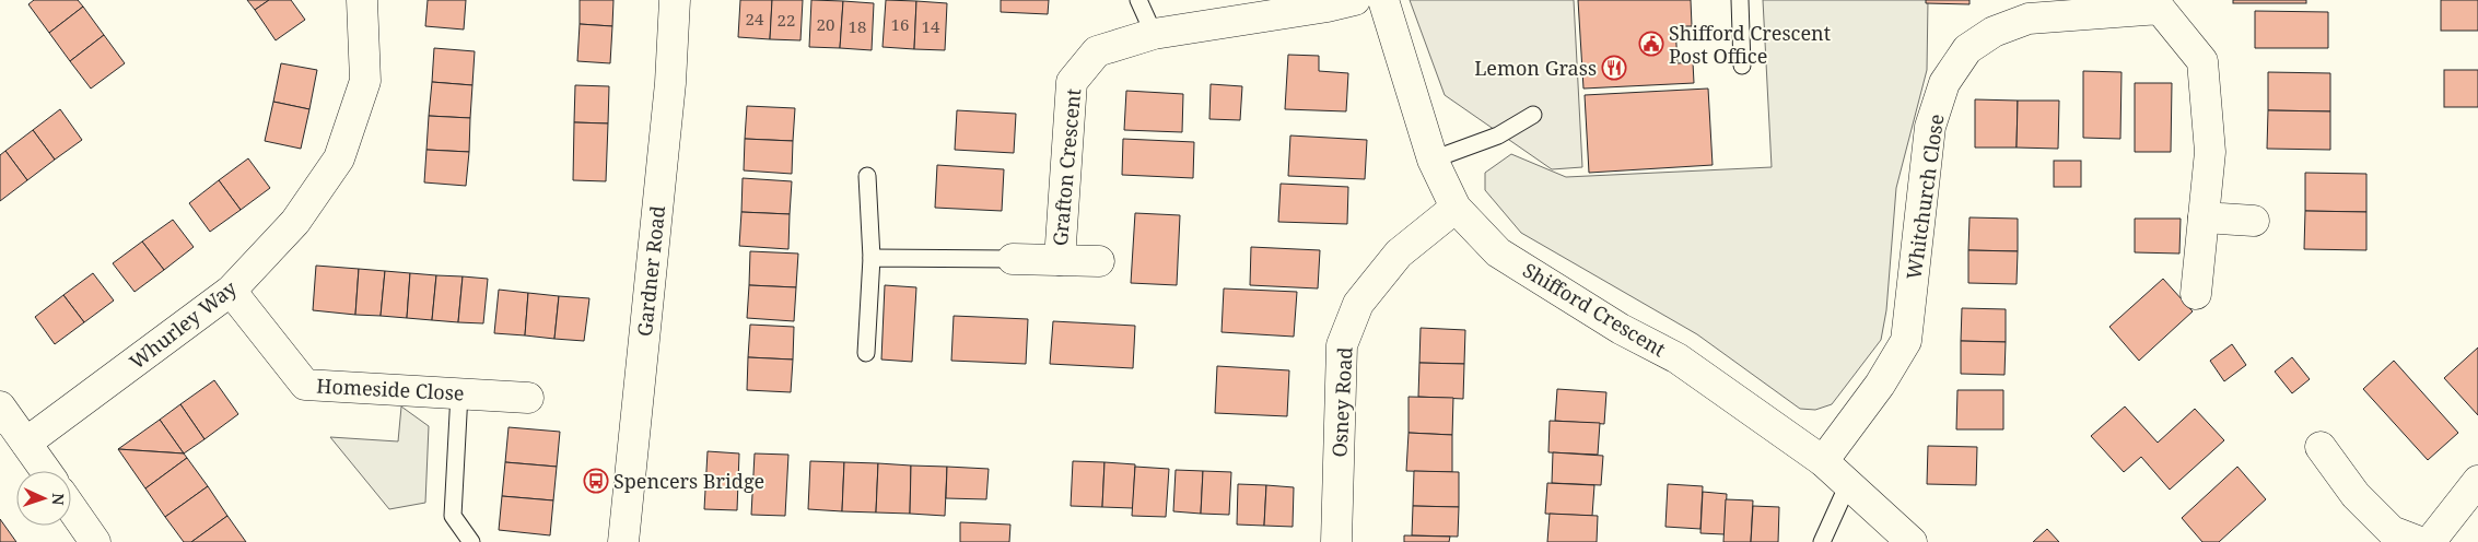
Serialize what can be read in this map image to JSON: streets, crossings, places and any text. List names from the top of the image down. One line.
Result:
{"streets":{"street":["Grafton Crescent","Whitchurch Close","Gardner Road","Shifford Crescent","Whurley Way","Homeside Close","Osney Road"]},"crossings":[["Whitchurch Close","Shifford Crescent"],["Shifford Crescent","Osney Road"],["Whurley Way","Homeside Close"]],"places":{"public building":["Shifford Crescent Post Office"],"restaurant":["Lemon Grass"],"bus stop":["Spencers Bridge"]},"house_numbers":["24","22","20","16","18","14"],"north":"right"}
